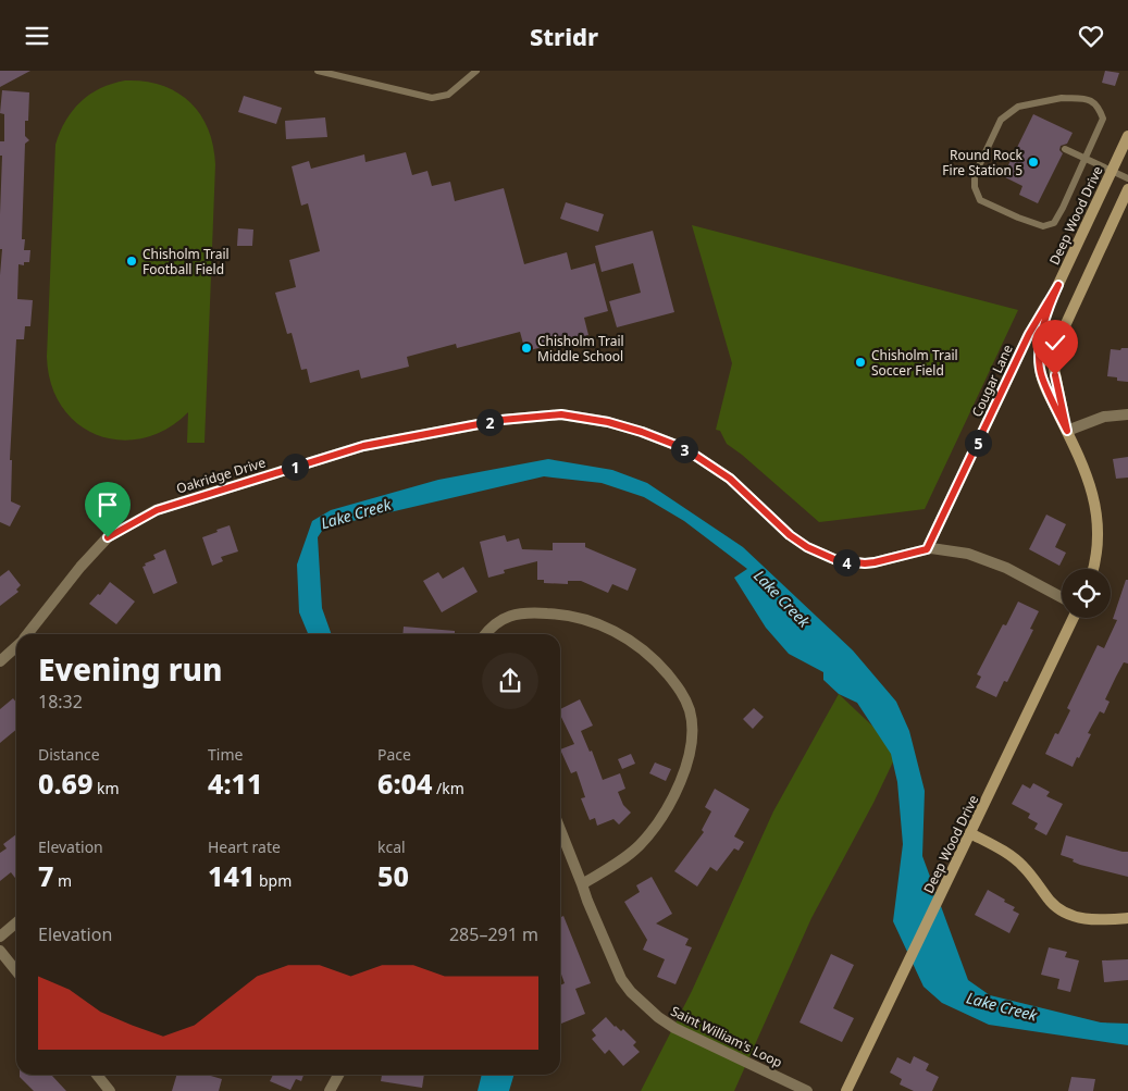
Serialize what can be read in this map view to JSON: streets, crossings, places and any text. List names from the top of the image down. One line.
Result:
{"streets":{"street":["Deep Wood Drive","Cougar Lane","Oakridge Drive","Saint William's Loop"]},"crossings":[["Deep Wood Drive","Cougar Lane"],["Cougar Lane","Oakridge Drive"]],"water":["Lake Creek"],"places":["Round Rock Fire Station 5","Chisholm Trail Football Field","Chisholm Trail Middle School","Chisholm Trail Soccer Field"],"page":{"header":"Stridr","pins":["2","5","3","1","4"],"heading":["Evening run","18:32"],"stats":[["Distance","0.69 km"],["Time","4:11"],["Pace","6:04 /km"],["Elevation","7 m"],["Heart rate","141 bpm"],["kcal","50"]],"chart":["Elevation","285–291 m"]}}
